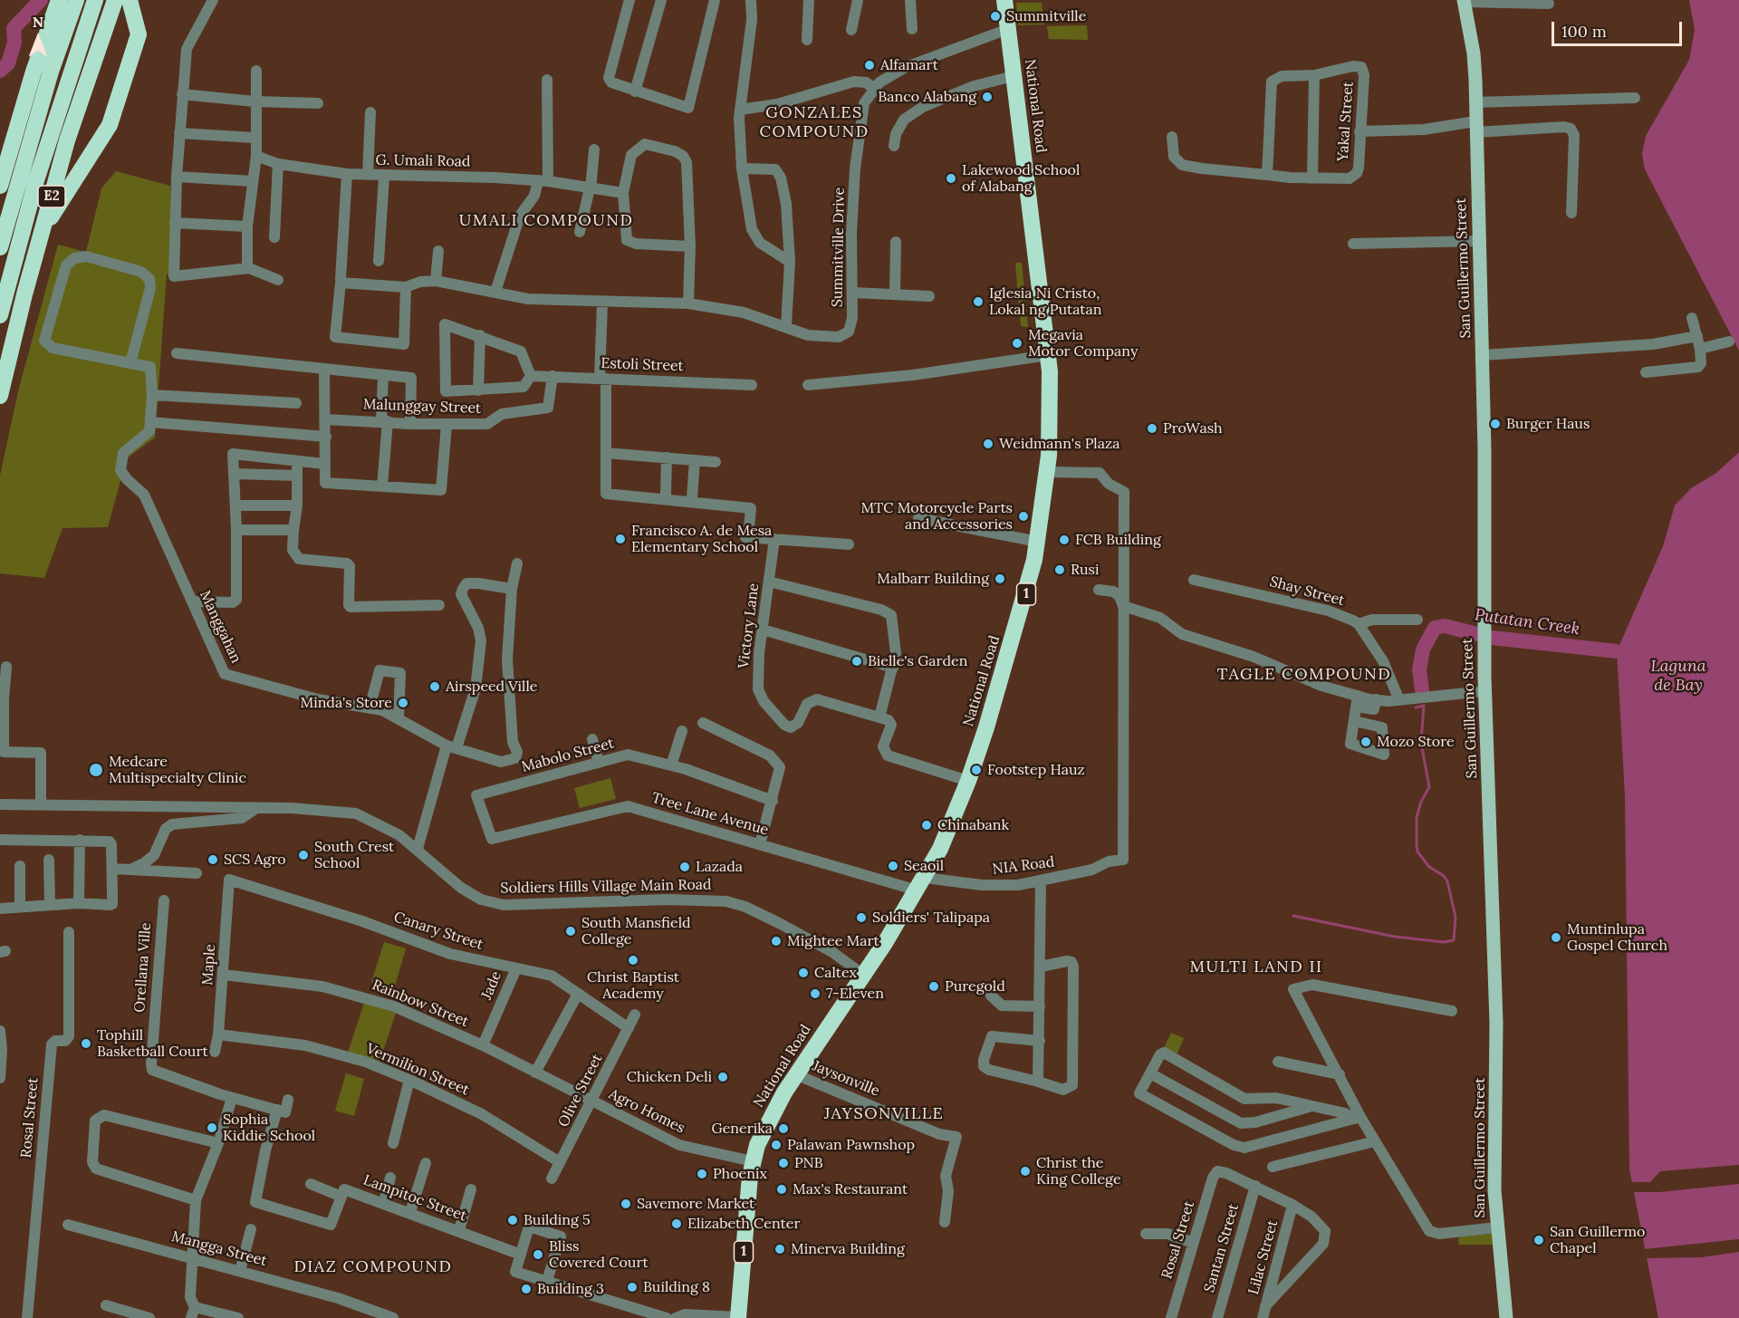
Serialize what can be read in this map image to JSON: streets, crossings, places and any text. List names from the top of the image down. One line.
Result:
{"streets":{"highway":["National Road","E2","1"],"main road":["San Guillermo Street"],"street":["Yakal Street","G. Umali Road","Summitville Drive","Estoli Street","Malunggay Street","Shay Street","Victory Lane","Manggahan","Mabolo Street","Tree Lane Avenue","NIA Road","Soldiers Hills Village Main Road","Canary Street","Maple","Orellana Ville","Jade","Rainbow Street","Vermilion Street","Jaysonville","Olive Street","Agro Homes","Rosal Street","Lampitoc Street","Santan Street","Mangga Street","Lilac Street"]},"crossings":[["National Road","Summitville Drive"],["National Road","Tree Lane Avenue"],["National Road","NIA Road"],["National Road","Soldiers Hills Village Main Road"],["National Road","Jaysonville"],["National Road","Agro Homes"],["Estoli Street","Malunggay Street"],["Mabolo Street","Tree Lane Avenue"],["Tree Lane Avenue","NIA Road"],["Canary Street","Maple"],["Canary Street","Jade"],["Canary Street","Olive Street"],["Maple","Rainbow Street"],["Maple","Vermilion Street"],["Jade","Rainbow Street"],["Rainbow Street","Olive Street"],["Rainbow Street","Agro Homes"],["Vermilion Street","Olive Street"],["Olive Street","Agro Homes"],["Rosal Street","Santan Street"]],"districts":["GONZALES COMPOUND","UMALI COMPOUND","TAGLE COMPOUND","MULTI LAND II","JAYSONVILLE","DIAZ COMPOUND"],"water":["Putatan Creek","Laguna de Bay"],"places":["Summitville","Alfamart","Banco Alabang","Lakewood School of Alabang","Iglesia Ni Cristo, Lokal ng Putatan","Megavia Motor Company","Burger Haus","ProWash","Weidmann's Plaza","MTC Motorcycle Parts and Accessories","Francisco A. de Mesa Elementary School","FCB Building","Rusi","Malbarr Building","Bielle's Garden","Airspeed Ville","Minda's Store","Mozo Store","Medcare Multispecialty Clinic","Footstep Hauz","Chinabank","South Crest School","SCS Agro","Seaoil","Lazada","Soldiers' Talipapa","South Mansfield College","Muntinlupa Gospel Church","Mightee Mart","Christ Baptist Academy","Caltex","Puregold","7-Eleven","Tophill Basketball Court","Chicken Deli","Sophia Kiddie School","Generika","Palawan Pawnshop","PNB","Christ the King College","Phoenix","Max's Restaurant","Savemore Market","Building 5","Elizabeth Center","San Guillermo Chapel","Minerva Building","Bliss Covered Court","Building 8","Building 3"],"scale_bar":"100 m","north":"top"}
